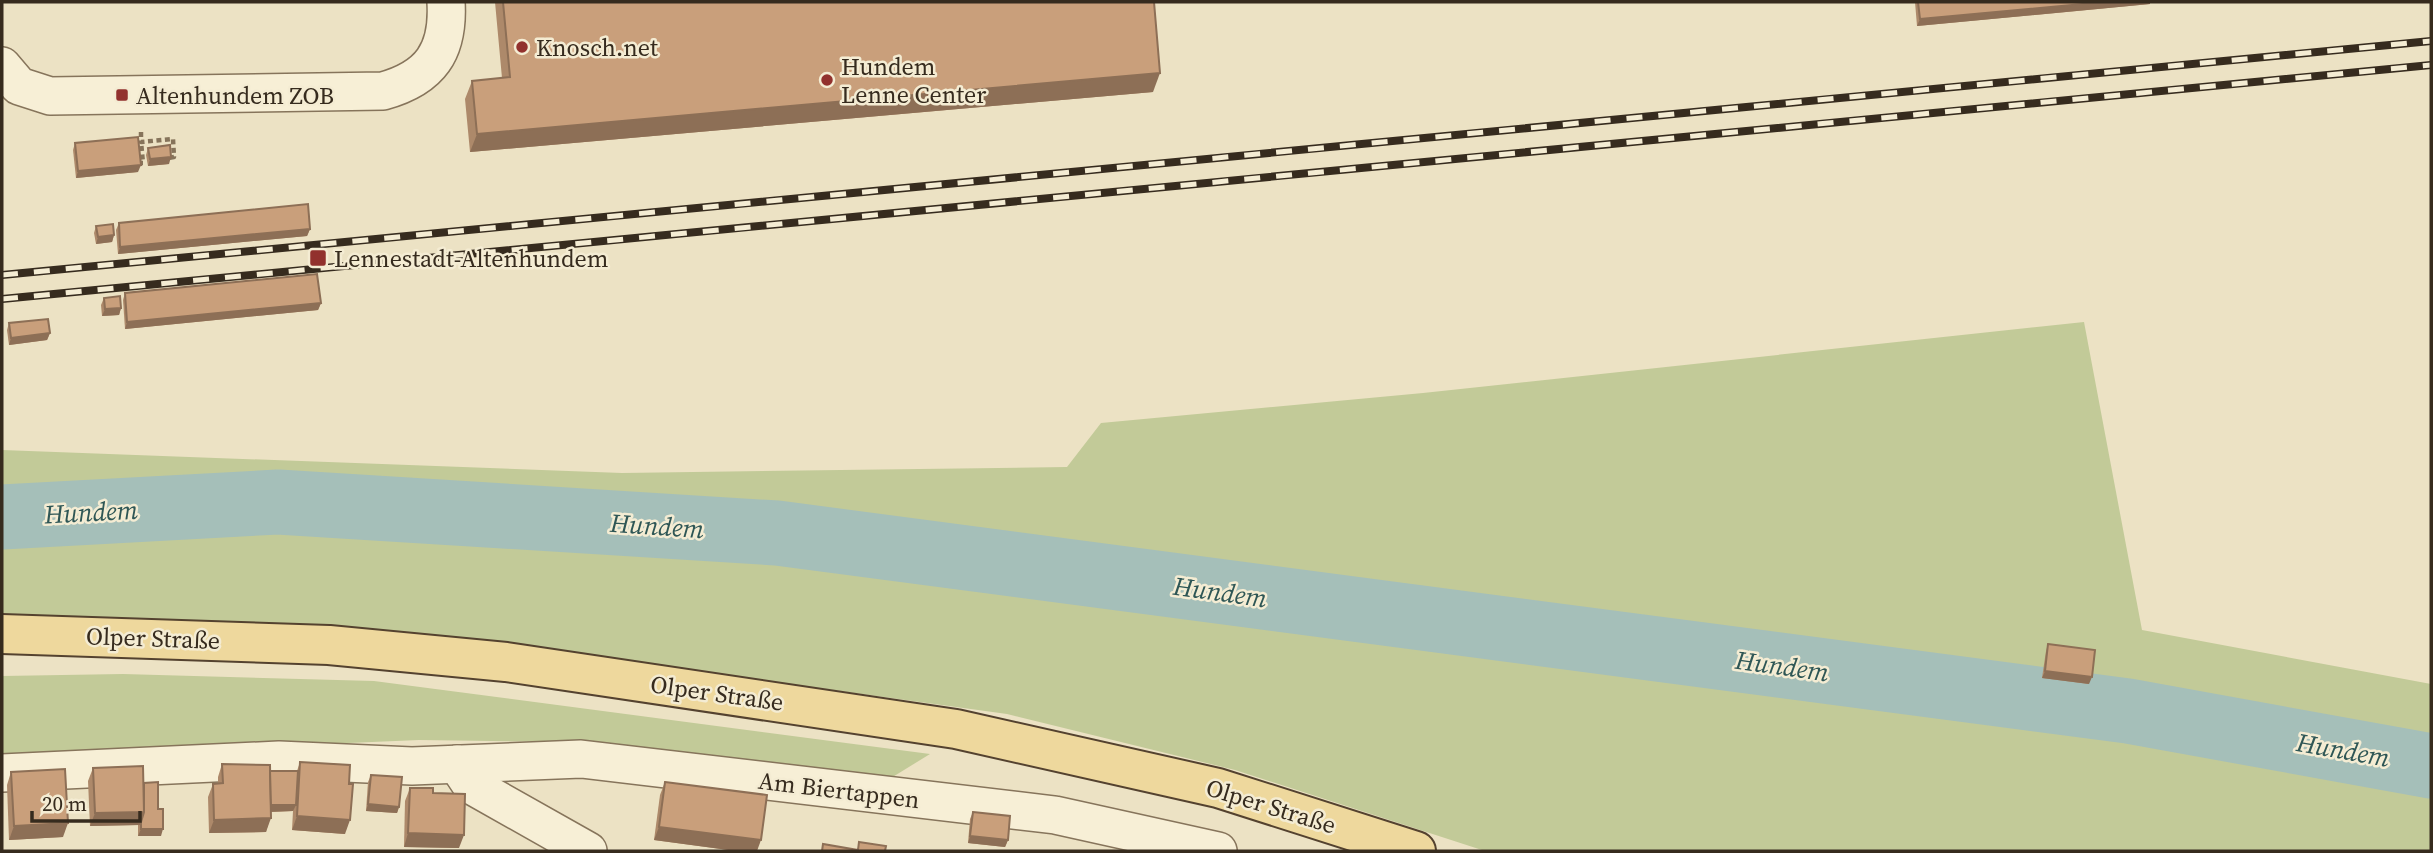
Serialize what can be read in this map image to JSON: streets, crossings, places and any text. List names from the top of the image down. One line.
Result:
{"streets":{"main road":["Olper Straße"],"street":["Am Biertappen"]},"water":["Hundem"],"places":{"other":["Knosch.net","Hundem Lenne Center"],"transit":["Altenhundem ZOB","Lennestadt-Altenhundem"]},"scale_bar":"20 m"}
